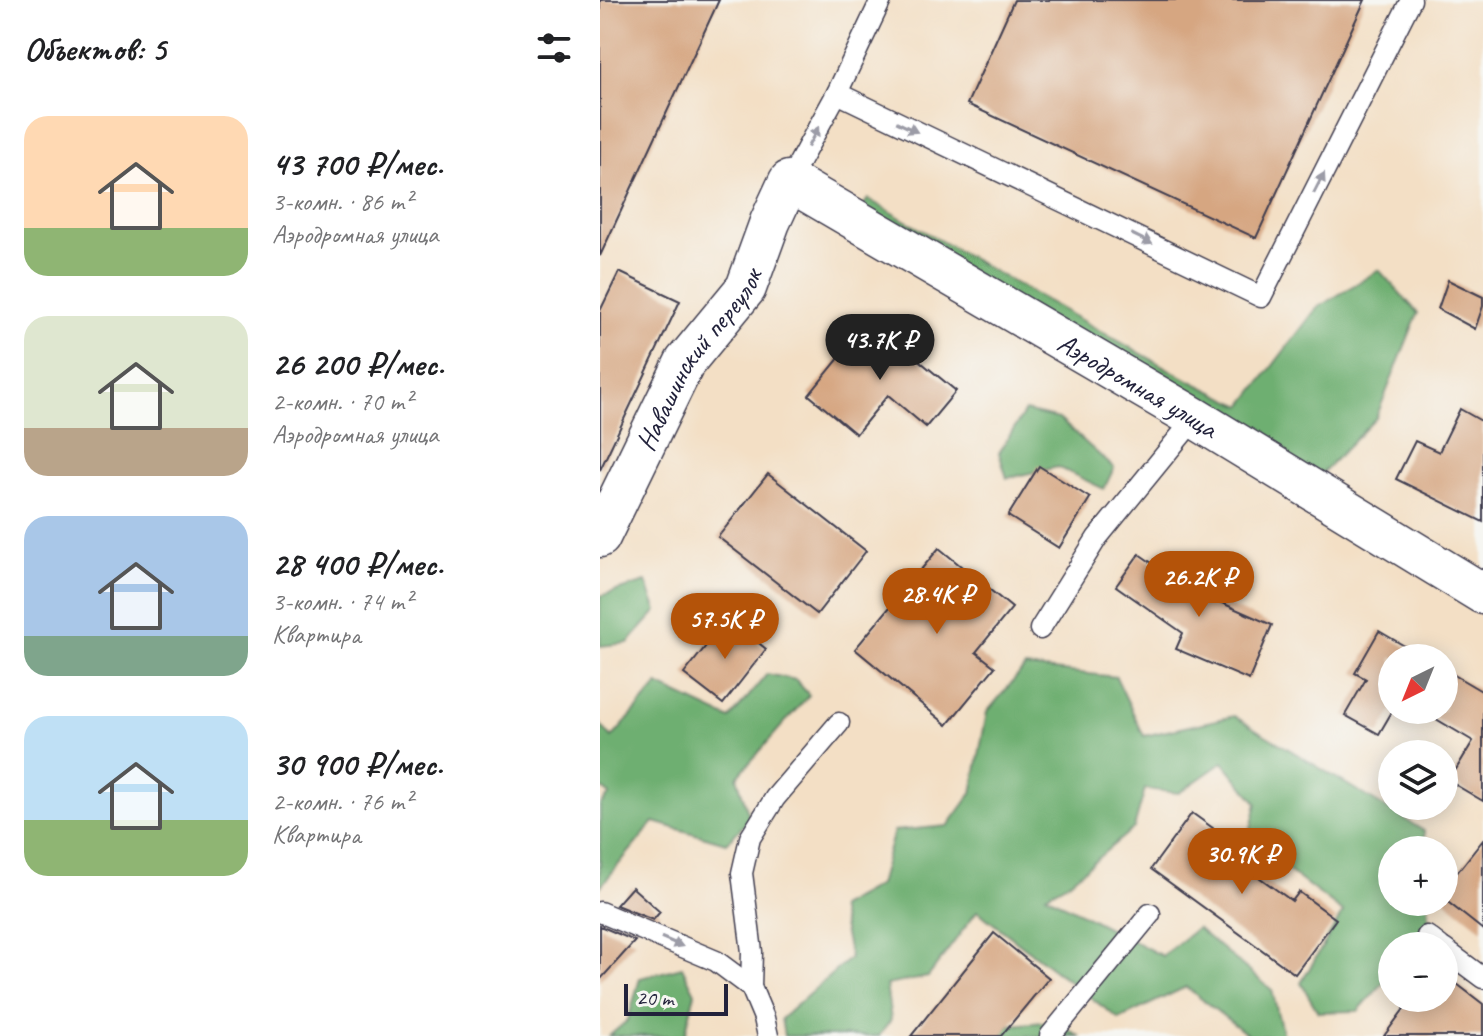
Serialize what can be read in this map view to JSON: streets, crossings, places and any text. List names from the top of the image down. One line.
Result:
{"streets":{"street":["Навашинский переулок","Аэродромная улица"]},"crossings":[["Навашинский переулок","Аэродромная улица"]],"scale_bar":"20 m","north":"bottom left","page":{"heading":"Объектов: 5","list":[{"name":"43 700 ₽/мес.","note":"3-комн. · 86 m² · Аэродромная улица"},{"name":"26 200 ₽/мес.","note":"2-комн. · 70 m² · Аэродромная улица"},{"name":"28 400 ₽/мес.","note":"3-комн. · 74 m² · Квартира"},{"name":"30 900 ₽/мес.","note":"2-комн. · 76 m² · Квартира"}],"price":["43.7K ₽","26.2K ₽","28.4K ₽","57.5K ₽","30.9K ₽"],"map_buttons":["+","−"],"scale":"20 m"}}
